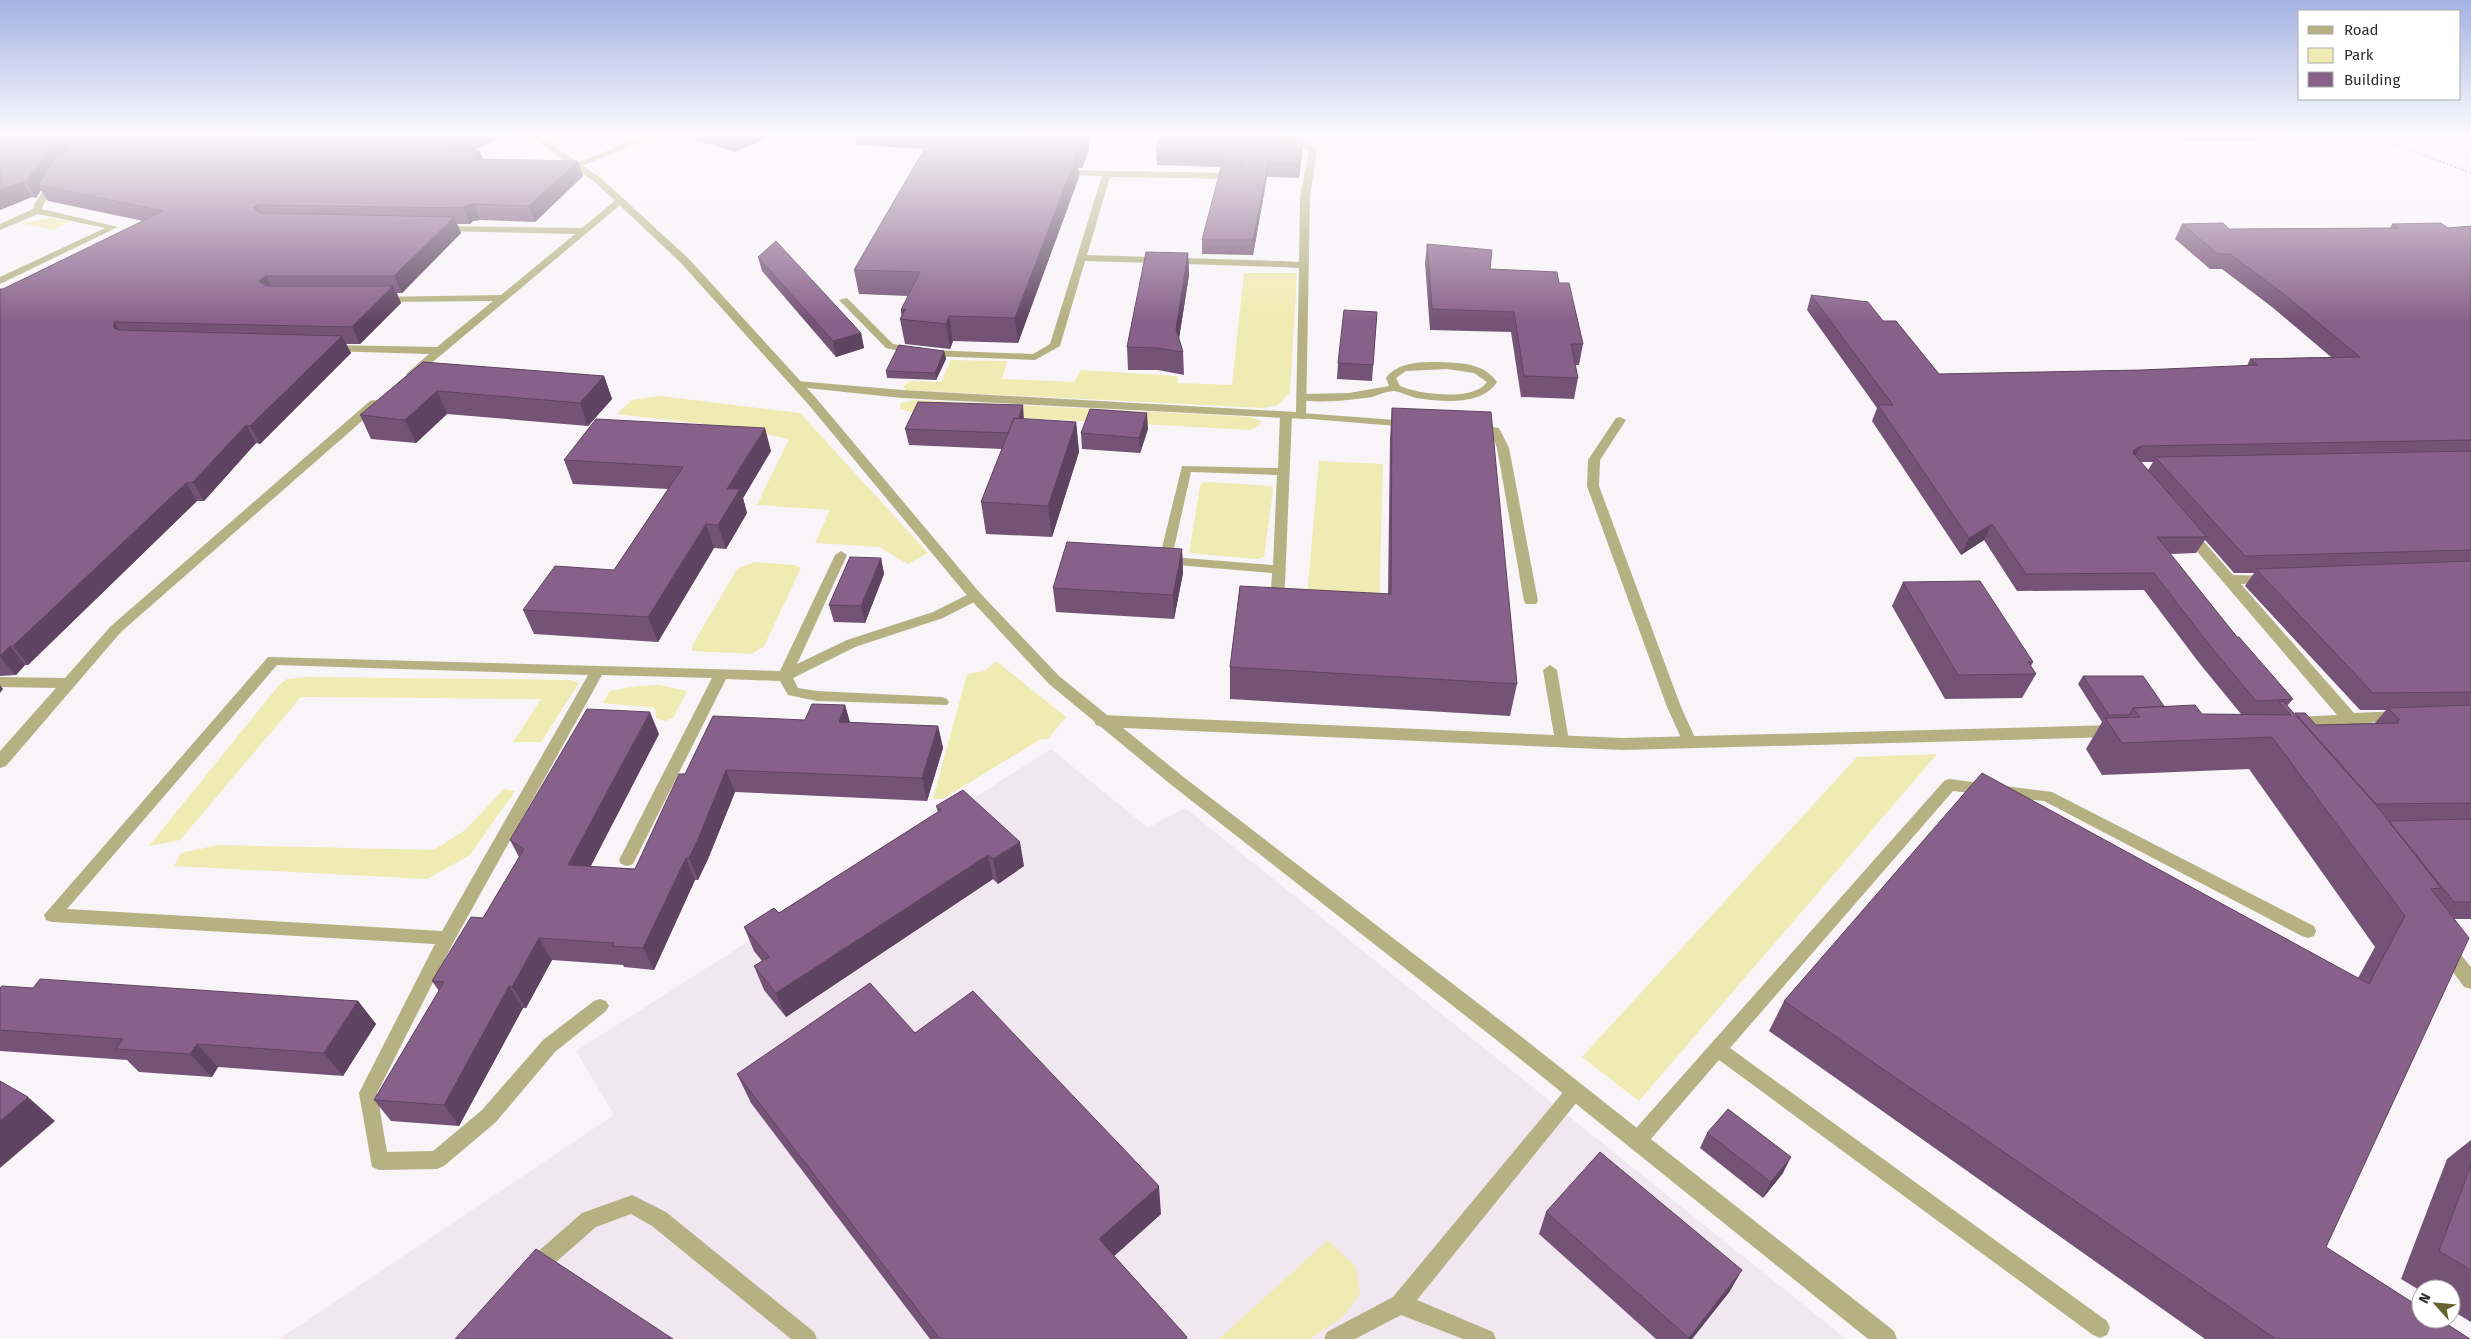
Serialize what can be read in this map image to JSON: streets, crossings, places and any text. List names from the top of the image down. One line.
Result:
{"legend":["Road","Park","Building"],"north":"top left"}
